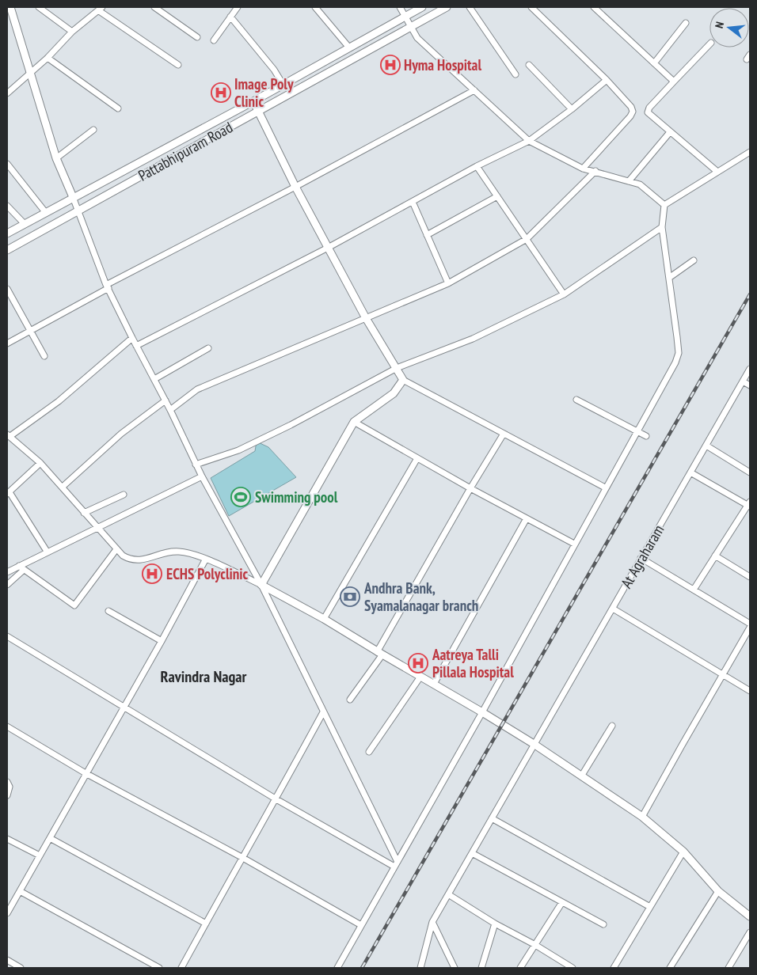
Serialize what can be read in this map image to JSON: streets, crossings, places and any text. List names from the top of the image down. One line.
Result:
{"streets":{"street":["Pattabhipuram Road","At Agraharam"]},"districts":["Ravindra Nagar"],"places":{"hospital":["Hyma Hospital","Image Poly Clinic","ECHS Polyclinic","Aatreya Talli Pillala Hospital"],"sports":["Swimming pool"],"bank":["Andhra Bank, Syamalanagar branch"]},"north":"left"}
